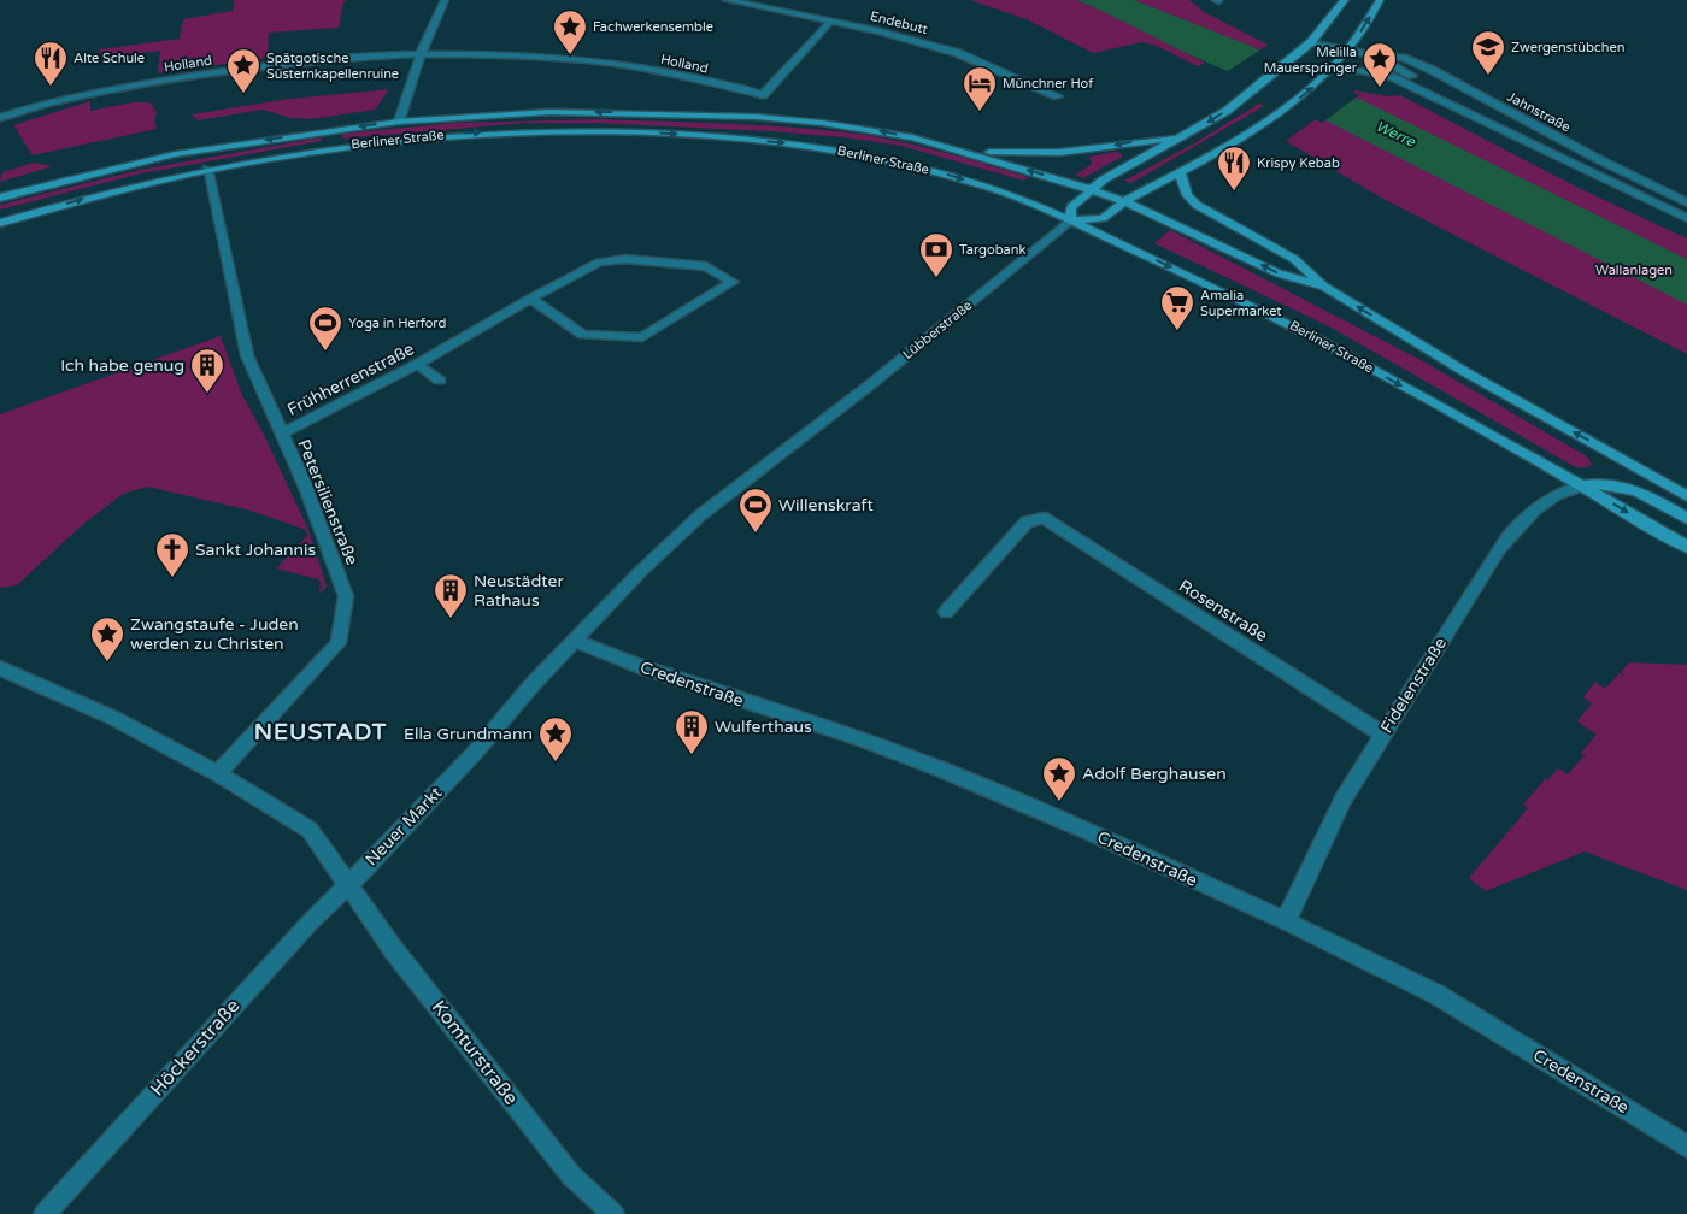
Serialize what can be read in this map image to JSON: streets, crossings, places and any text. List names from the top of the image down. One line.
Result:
{"streets":{"main road":["Berliner Straße","Lübberstraße"],"street":["Endebutt","Holland","Jahnstraße","Frühherrenstraße","Petersilienstraße","Rosenstraße","Credenstraße","Fidelenstraße","Neuer Markt","Höckerstraße","Komturstraße"]},"crossings":[["Endebutt","Holland"],["Jahnstraße","Lübberstraße"],["Berliner Straße","Lübberstraße"],["Berliner Straße","Petersilienstraße"],["Berliner Straße","Fidelenstraße"],["Lübberstraße","Credenstraße"],["Lübberstraße","Neuer Markt"],["Frühherrenstraße","Petersilienstraße"],["Rosenstraße","Fidelenstraße"],["Credenstraße","Fidelenstraße"],["Credenstraße","Neuer Markt"],["Neuer Markt","Höckerstraße"],["Neuer Markt","Komturstraße"],["Höckerstraße","Komturstraße"]],"districts":["NEUSTADT"],"water":["Werre"],"parks":["Wallanlagen"],"places":{"place":["Fachwerkensemble","Melilla Mauerspringer","Spätgotische Süsternkapellenruine","Zwangstaufe - Juden werden zu Christen","Ella Grundmann","Adolf Berghausen"],"school or university":["Zwergenstübchen"],"restaurant":["Alte Schule","Krispy Kebab"],"hotel":["Münchner Hof"],"bank":["Targobank"],"supermarket":["Amalia Supermarket"],"sports":["Yoga in Herford","Willenskraft"],"building":["Ich habe genug","Neustädter Rathaus","Wulferthaus"],"church":["Sankt Johannis"]}}
